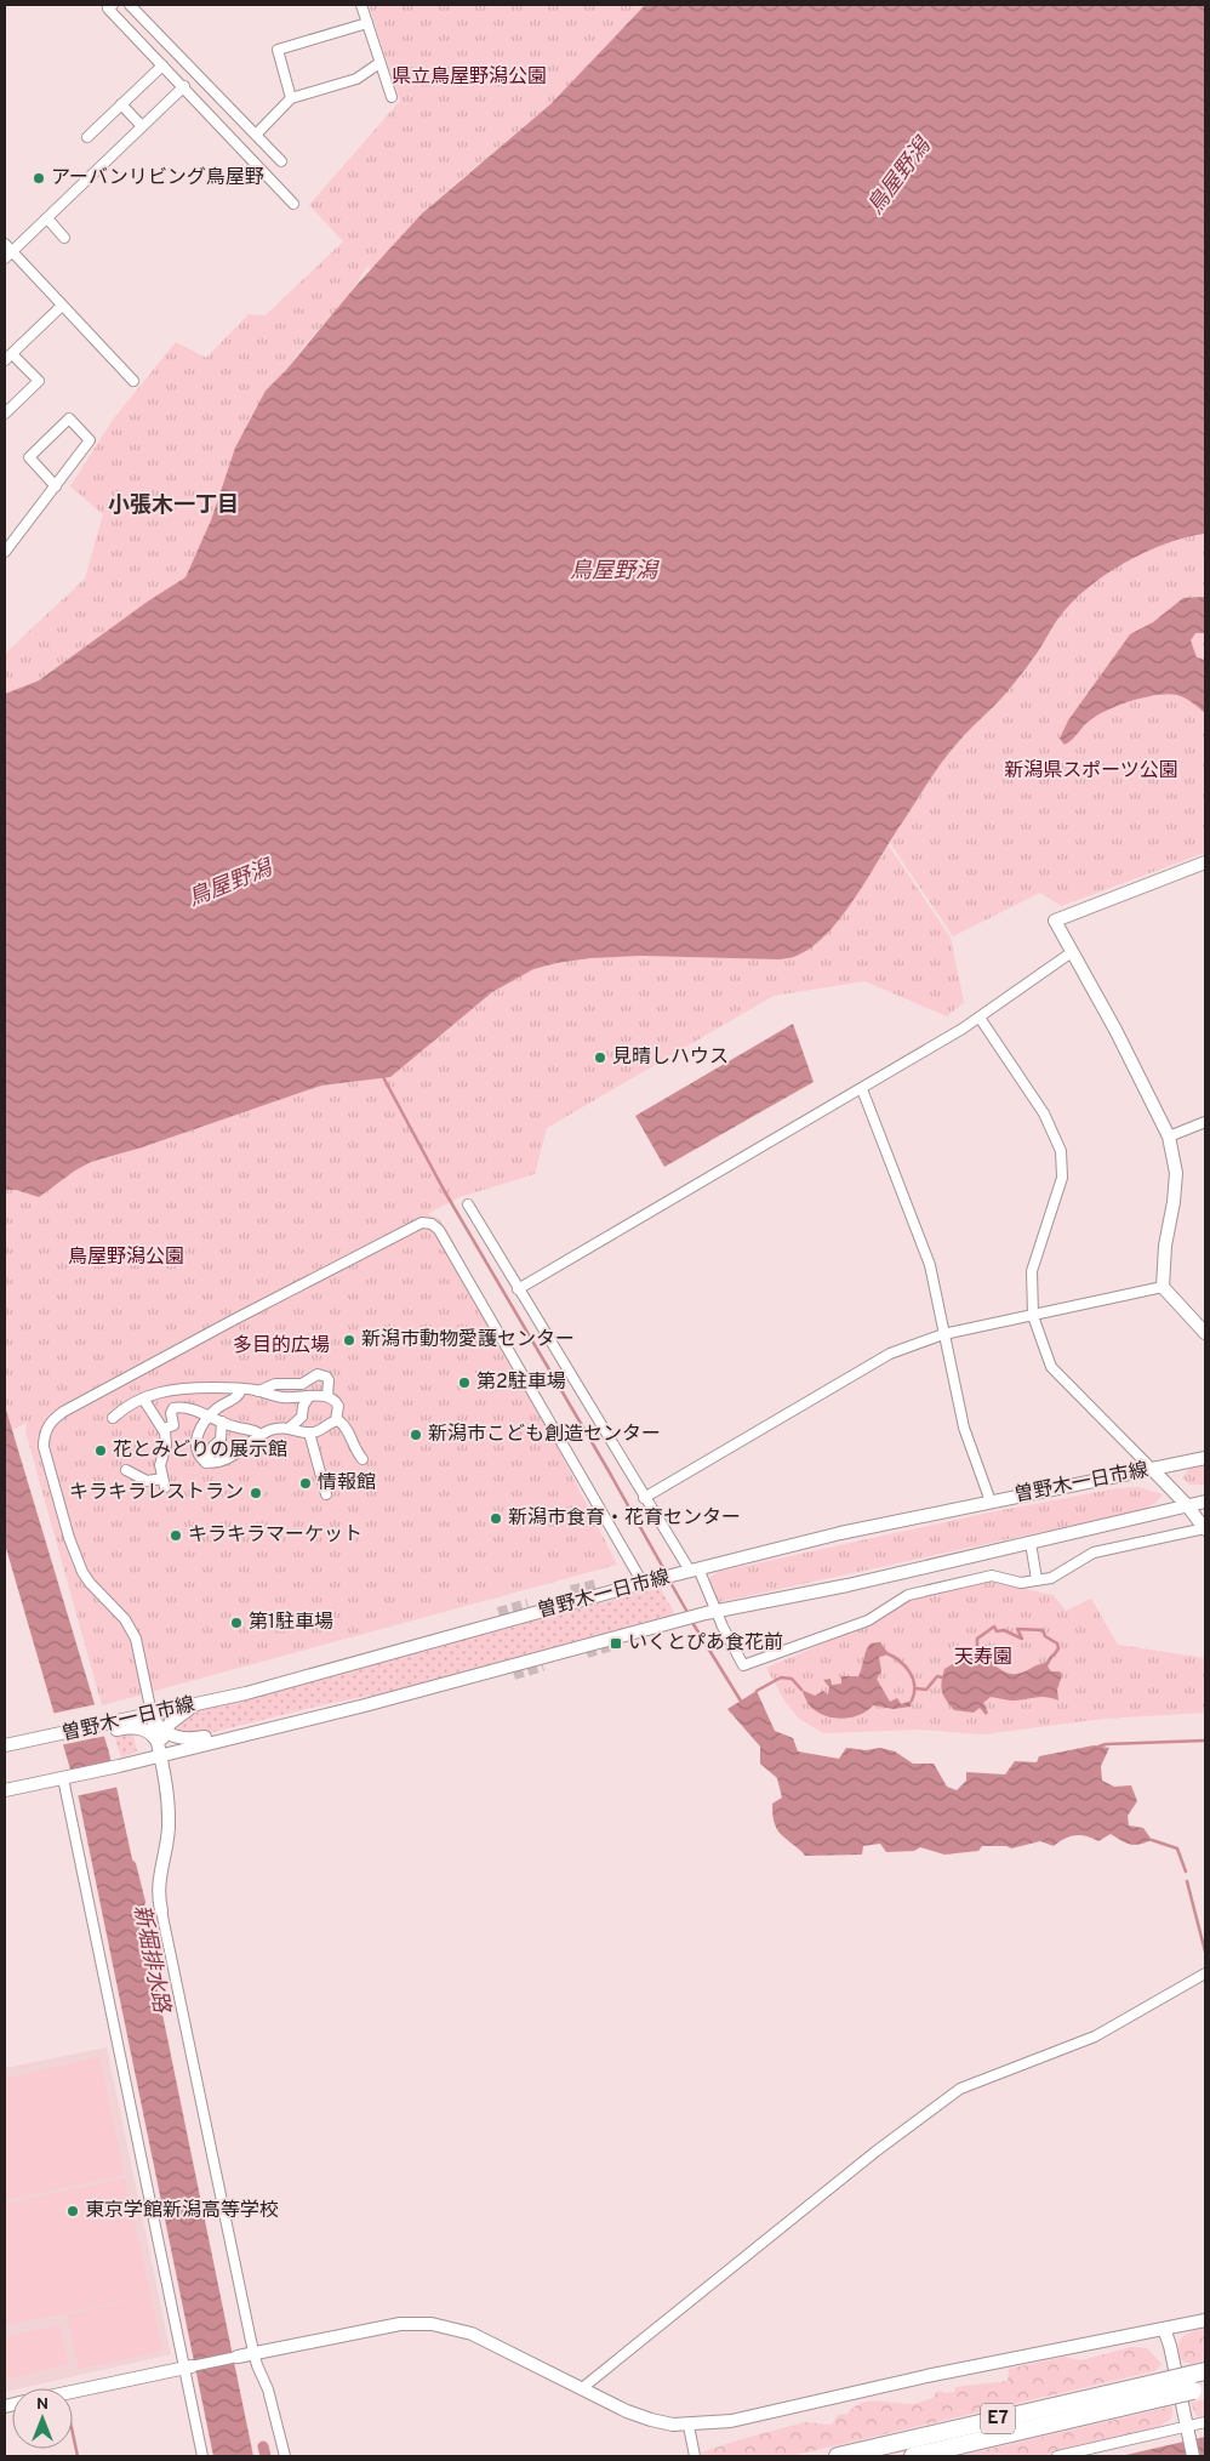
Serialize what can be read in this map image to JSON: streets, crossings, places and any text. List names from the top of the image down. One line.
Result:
{"streets":{"highway":["E7"],"main road":["曽野木一日市線"]},"districts":["小張木一丁目"],"water":["鳥屋野潟","新堀排水路"],"parks":["県立鳥屋野潟公園","新潟県スポーツ公園","鳥屋野潟公園","多目的広場","天寿園"],"places":{"other":["アーバンリビング鳥屋野","見晴しハウス","新潟市動物愛護センター","第2駐車場","新潟市こども創造センター","花とみどりの展示館","情報館","キラキラレストラン","新潟市食育・花育センター","キラキラマーケット","第1駐車場","東京学館新潟高等学校"],"transit":["いくとぴあ食花前"]},"north":"top"}
